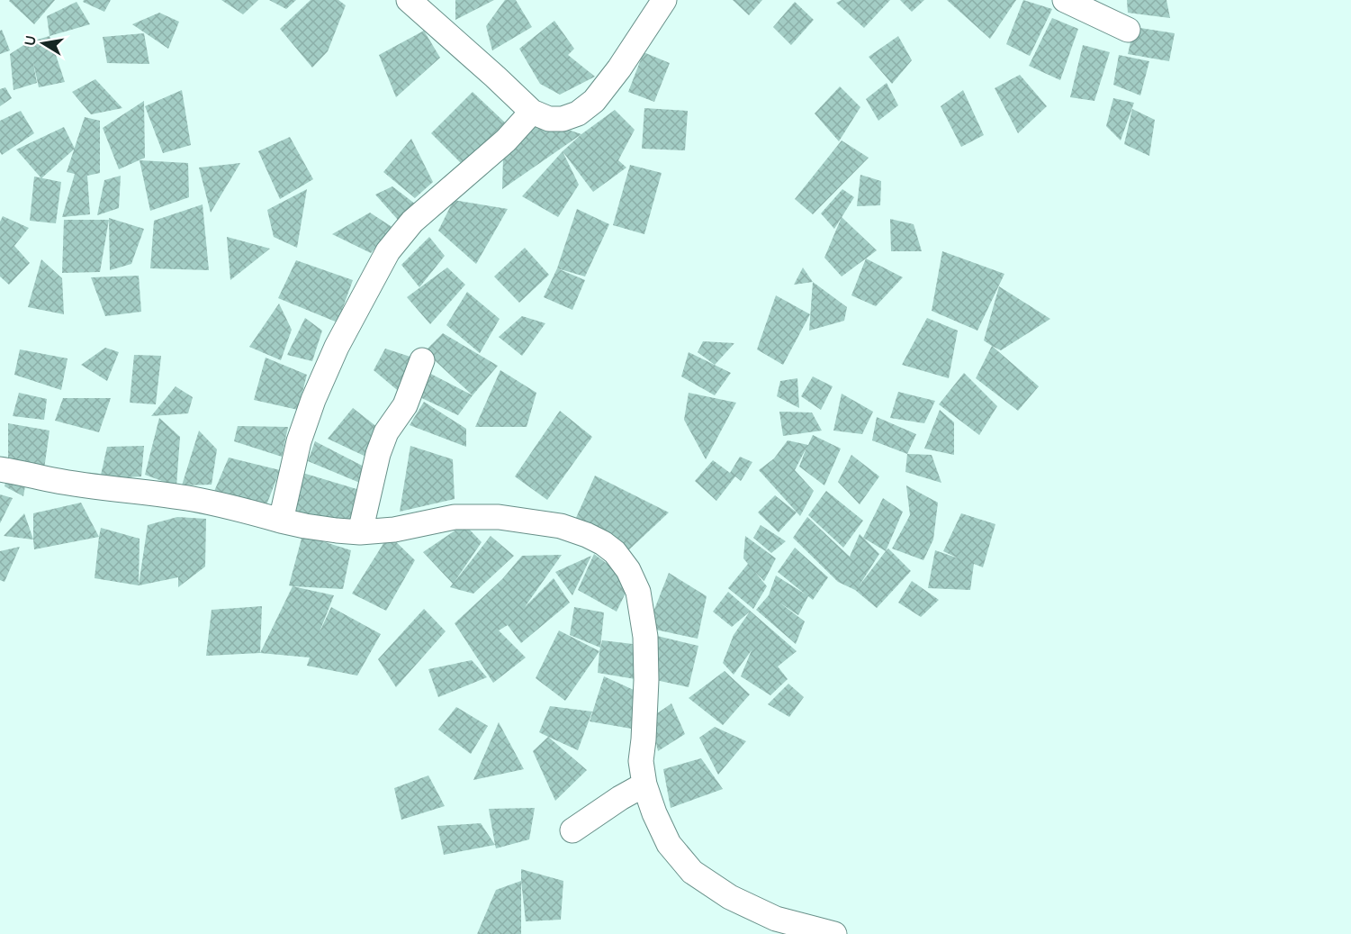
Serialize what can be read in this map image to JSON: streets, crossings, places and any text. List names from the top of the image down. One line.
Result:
{"north":"left"}
